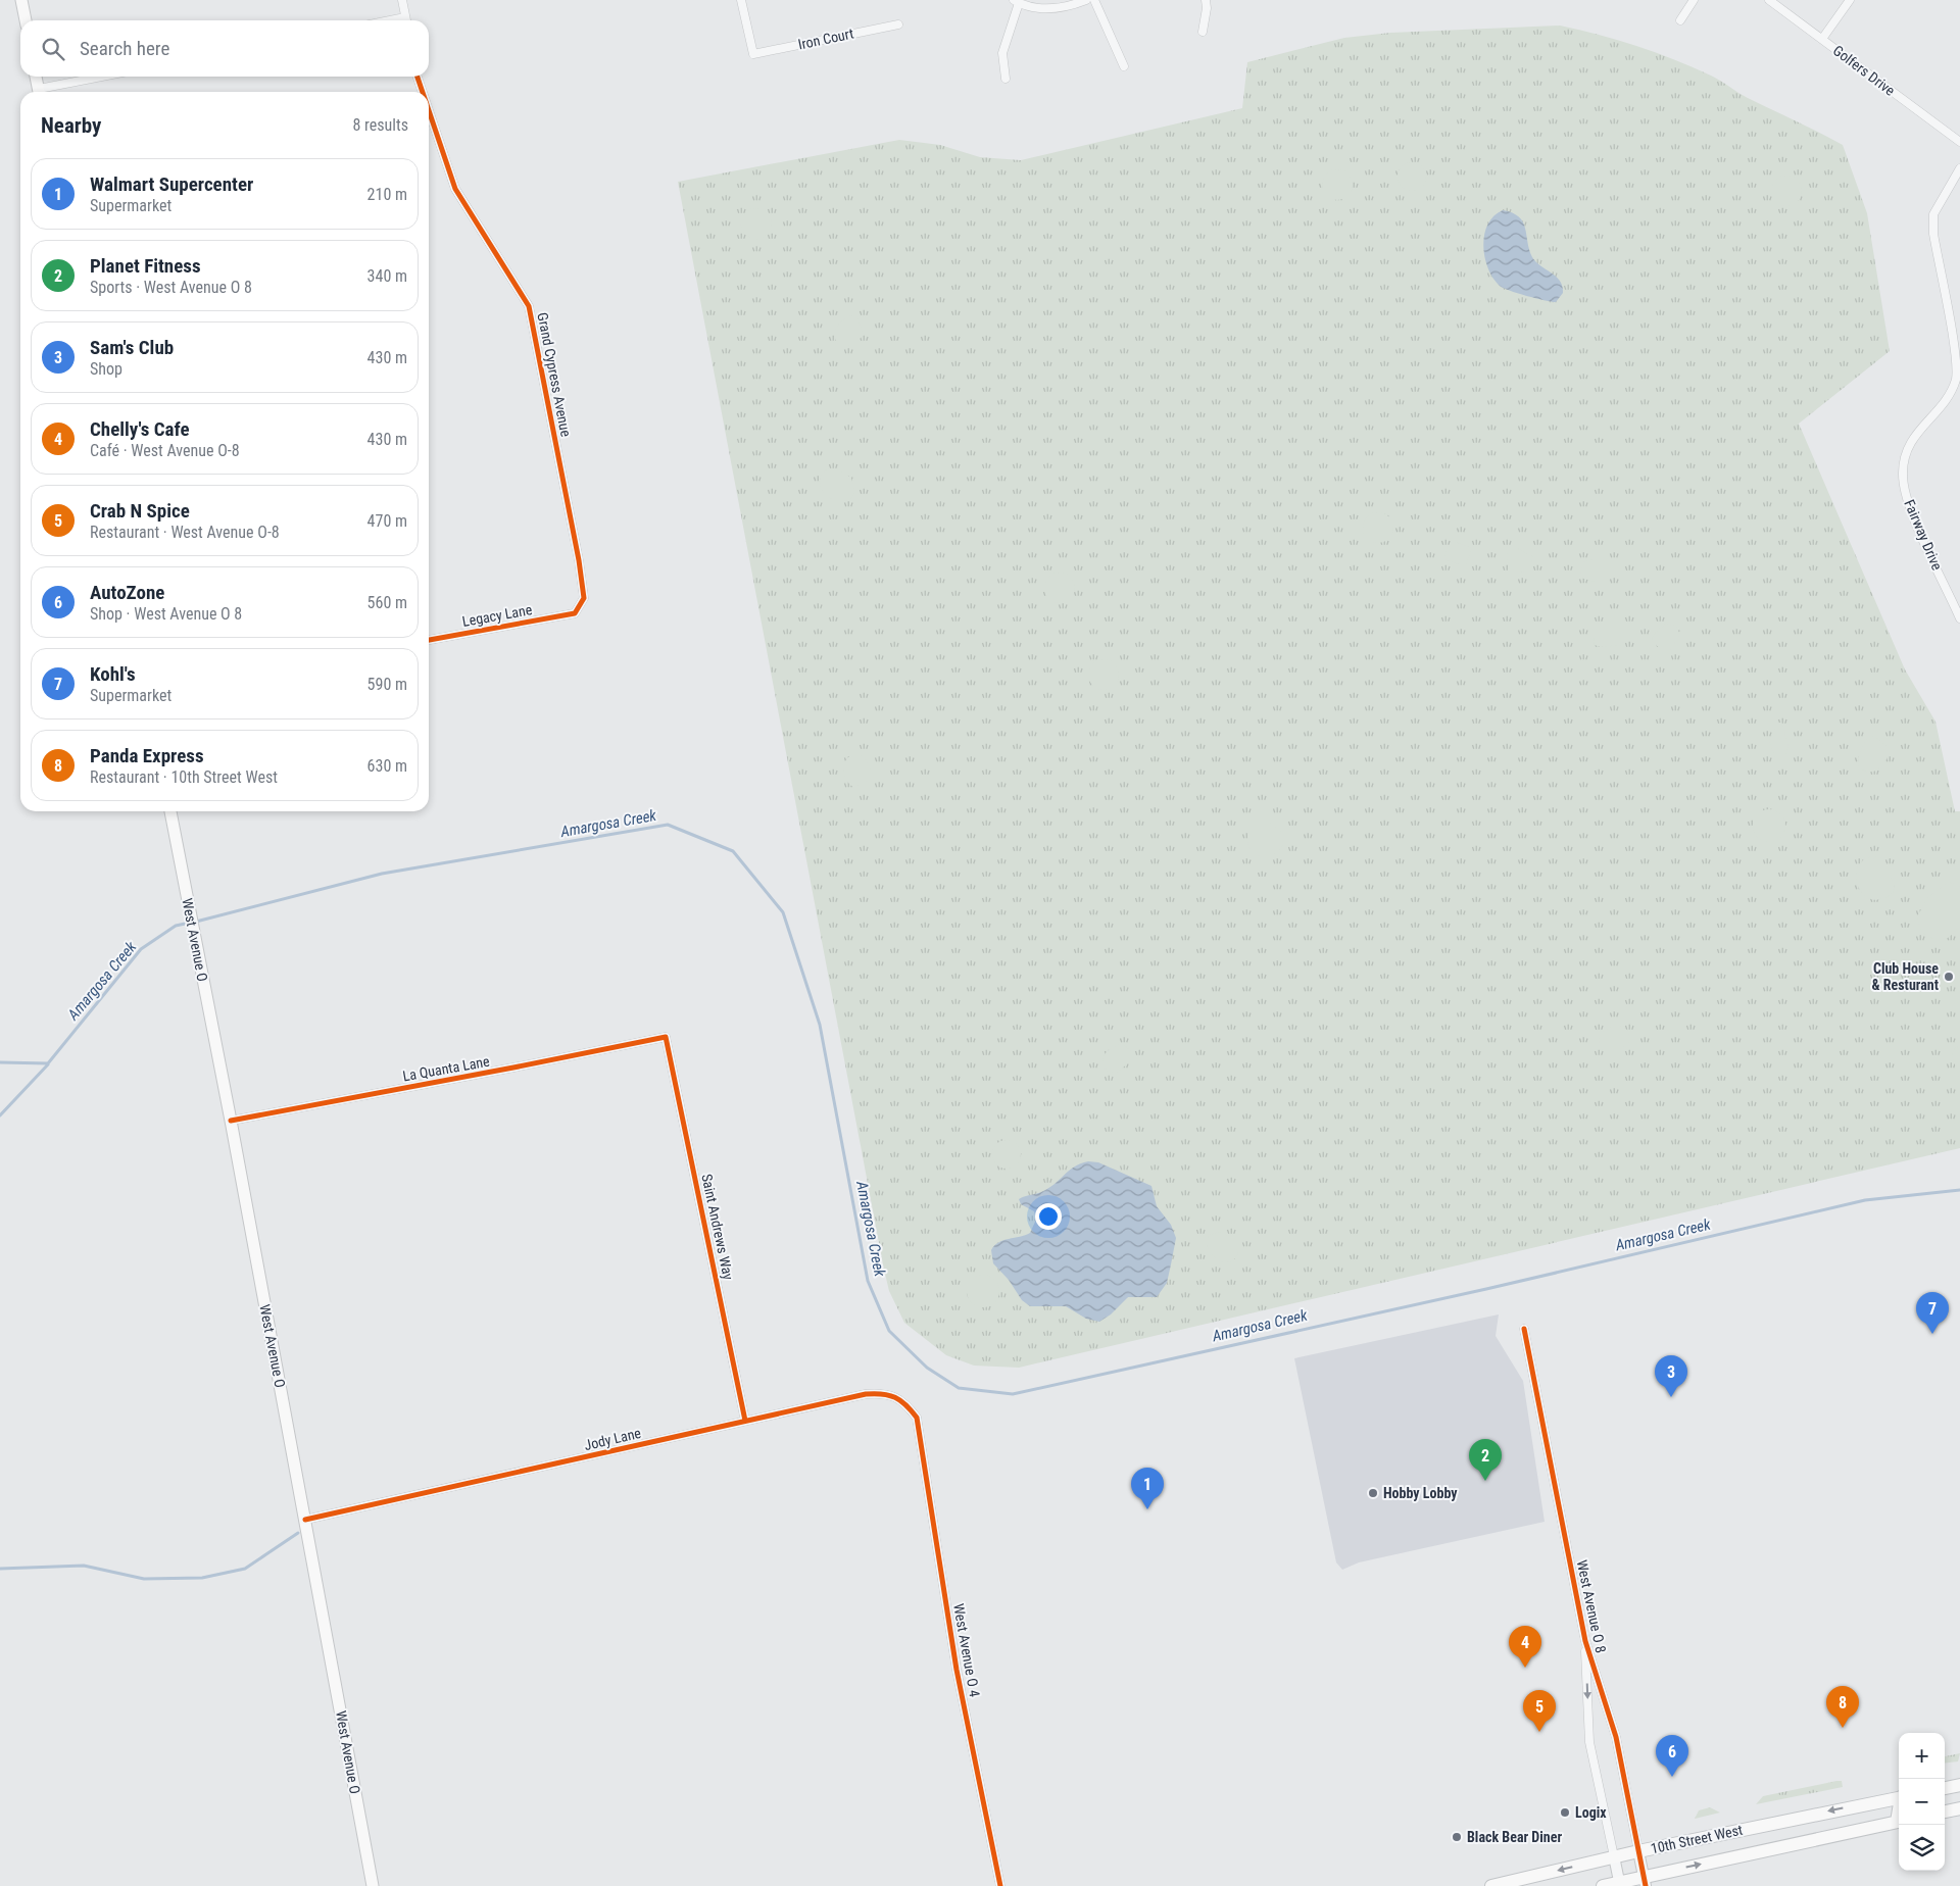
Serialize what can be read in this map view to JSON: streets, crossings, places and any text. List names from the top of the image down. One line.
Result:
{"streets":{"main road":["West Avenue O","10th Street West"],"street":["Iron Court","Golfers Drive","Grand Cypress Avenue","Fairway Drive","Legacy Lane","La Quanta Lane","Saint Andrews Way","Jody Lane","West Avenue O 8","West Avenue O 4"]},"crossings":[["Grand Cypress Avenue","Legacy Lane"],["West Avenue O","La Quanta Lane"],["West Avenue O","Jody Lane"],["La Quanta Lane","Saint Andrews Way"],["Saint Andrews Way","Jody Lane"],["Jody Lane","West Avenue O 4"],["West Avenue O 8","10th Street West"]],"water":["Amargosa Creek"],"places":["Club House & Resturant","Hobby Lobby","Logix","Black Bear Diner"],"page":{"search":"Search here","heading":["Nearby","8 results"],"list":[{"mark":"1","name":"Walmart Supercenter","note":"Supermarket","value":"210 m"},{"mark":"2","name":"Planet Fitness","note":"Sports · West Avenue O 8","value":"340 m"},{"mark":"3","name":"Sam's Club","note":"Shop","value":"430 m"},{"mark":"4","name":"Chelly's Cafe","note":"Café · West Avenue O-8","value":"430 m"},{"mark":"5","name":"Crab N Spice","note":"Restaurant · West Avenue O-8","value":"470 m"},{"mark":"6","name":"AutoZone","note":"Shop · West Avenue O 8","value":"560 m"},{"mark":"7","name":"Kohl's","note":"Supermarket","value":"590 m"},{"mark":"8","name":"Panda Express","note":"Restaurant · 10th Street West","value":"630 m"}],"pins":["7","3","2","1","4","8","5","6"],"map_buttons":["+","−"]}}
